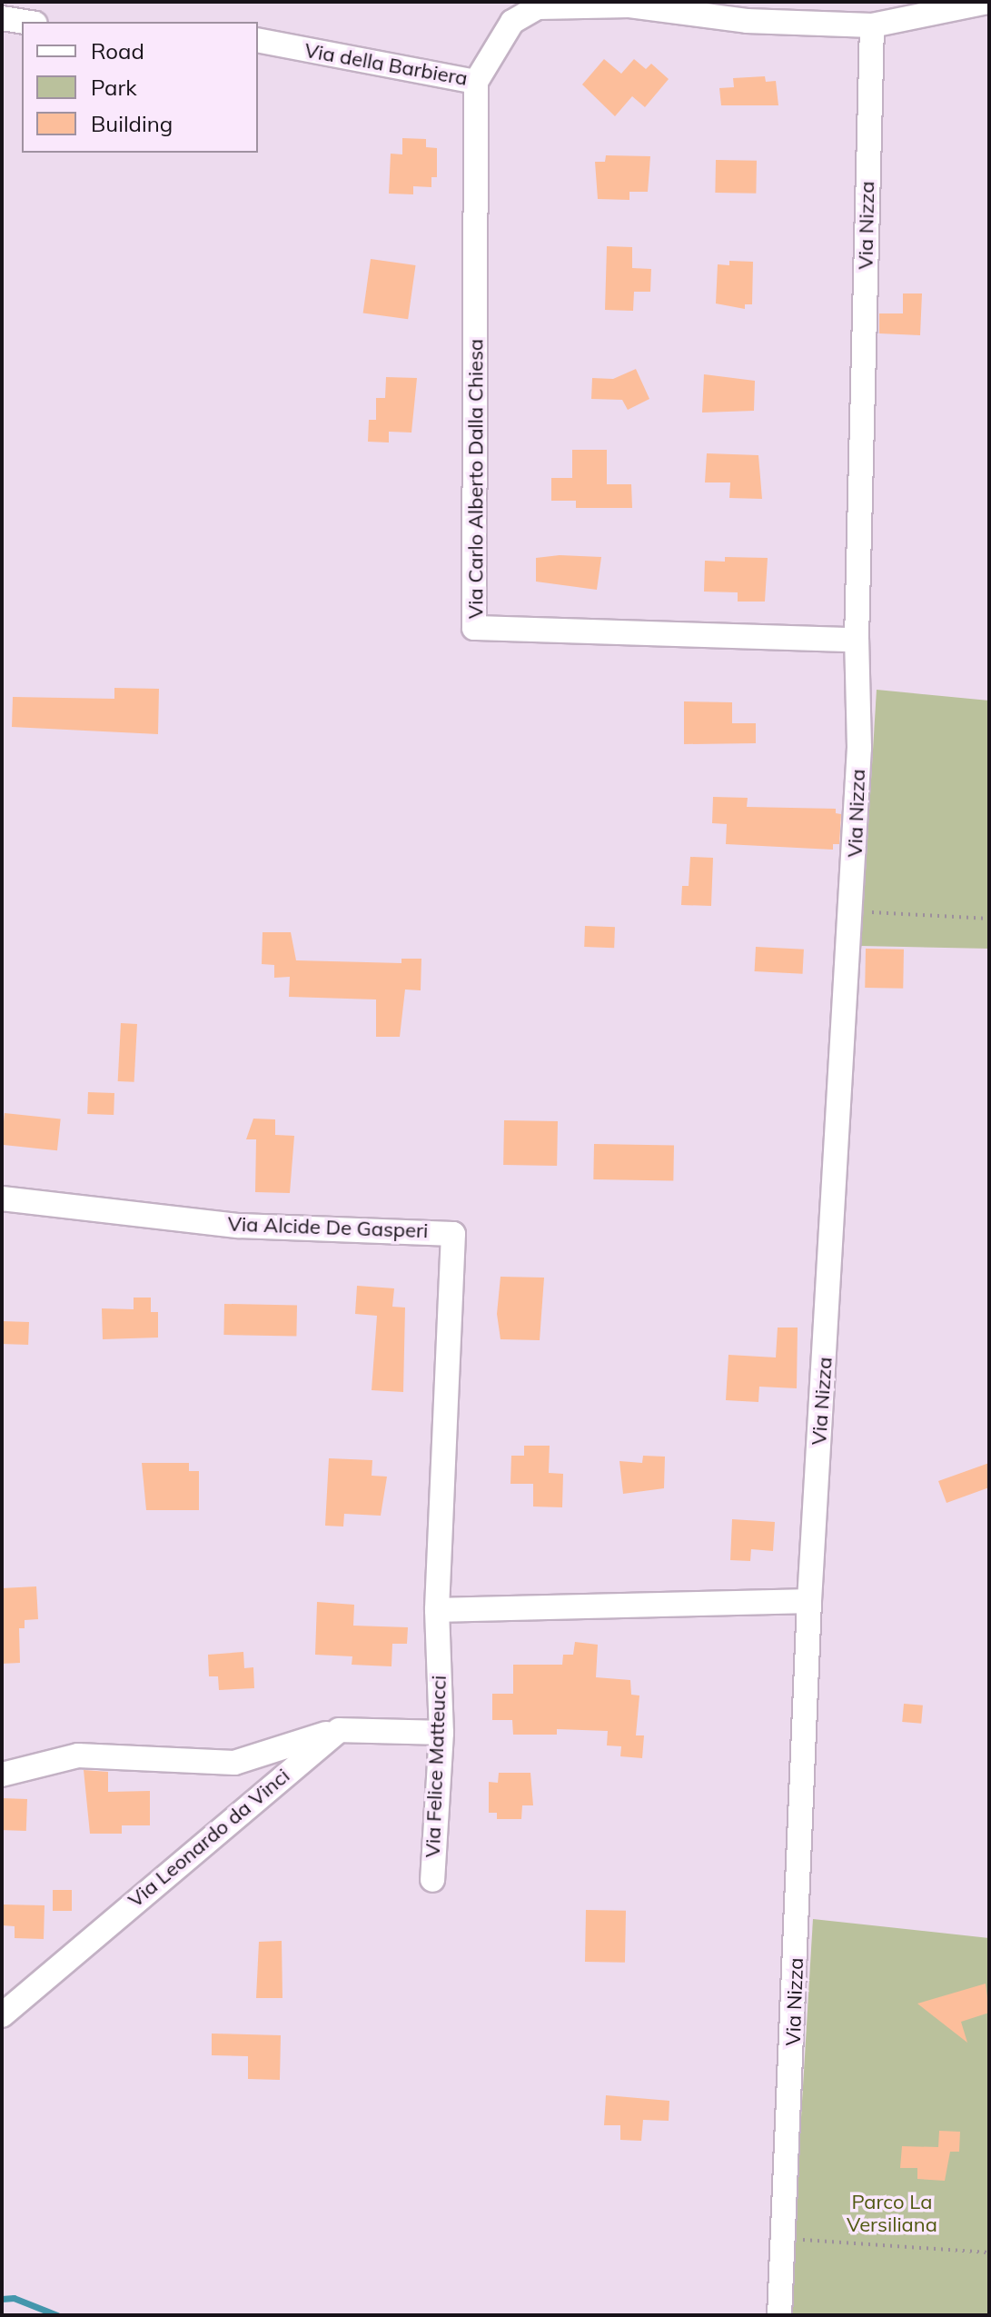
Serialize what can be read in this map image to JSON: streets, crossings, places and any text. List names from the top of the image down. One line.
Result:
{"streets":{"street":["Via della Barbiera","Via Nizza","Via Carlo Alberto Dalla Chiesa","Via Alcide De Gasperi","Via Felice Matteucci","Via Leonardo da Vinci"]},"crossings":[["Via della Barbiera","Via Nizza"],["Via della Barbiera","Via Carlo Alberto Dalla Chiesa"],["Via Nizza","Via Carlo Alberto Dalla Chiesa"],["Via Alcide De Gasperi","Via Felice Matteucci"]],"parks":["Parco La Versiliana"],"legend":["Road","Park","Building"]}
